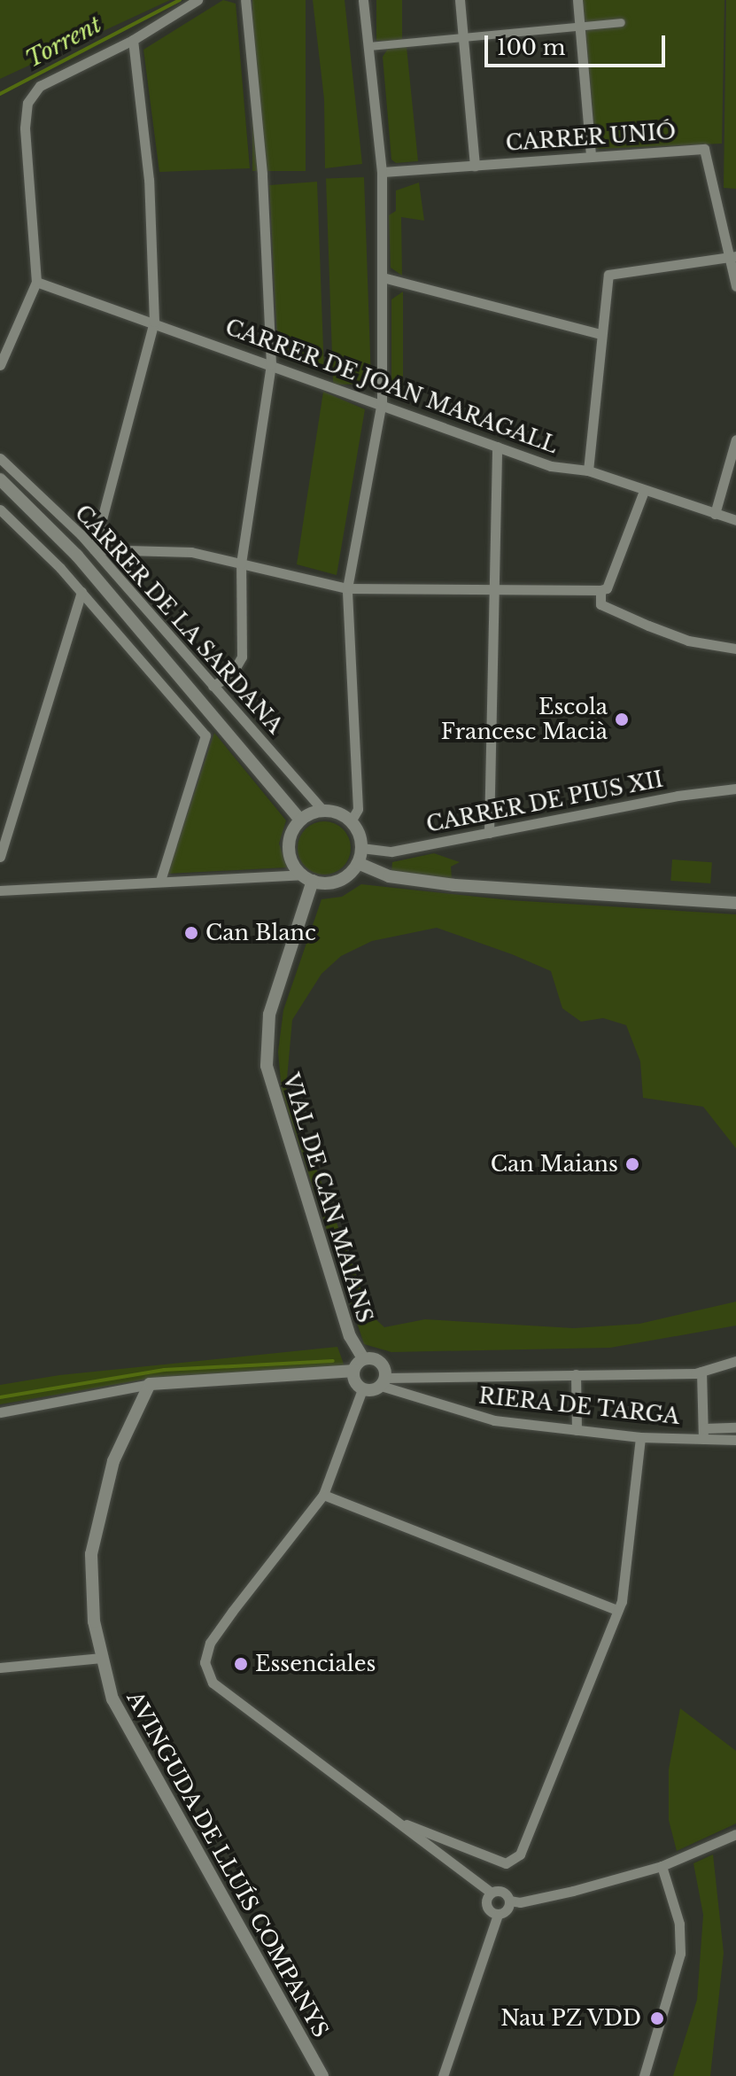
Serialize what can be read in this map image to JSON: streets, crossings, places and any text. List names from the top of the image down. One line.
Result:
{"streets":{"street":["CARRER UNIÓ","CARRER DE JOAN MARAGALL","CARRER DE LA SARDANA","CARRER DE PIUS XII","VIAL DE CAN MAIANS","RIERA DE TARGA","AVINGUDA DE LLUÍS COMPANYS"]},"crossings":[["CARRER DE LA SARDANA","CARRER DE PIUS XII"],["CARRER DE LA SARDANA","VIAL DE CAN MAIANS"],["CARRER DE PIUS XII","VIAL DE CAN MAIANS"],["VIAL DE CAN MAIANS","RIERA DE TARGA"]],"water":["Torrent"],"places":["Escola Francesc Macià","Can Blanc","Can Maians","Essenciales","Nau PZ VDD"],"scale_bar":"100 m"}
